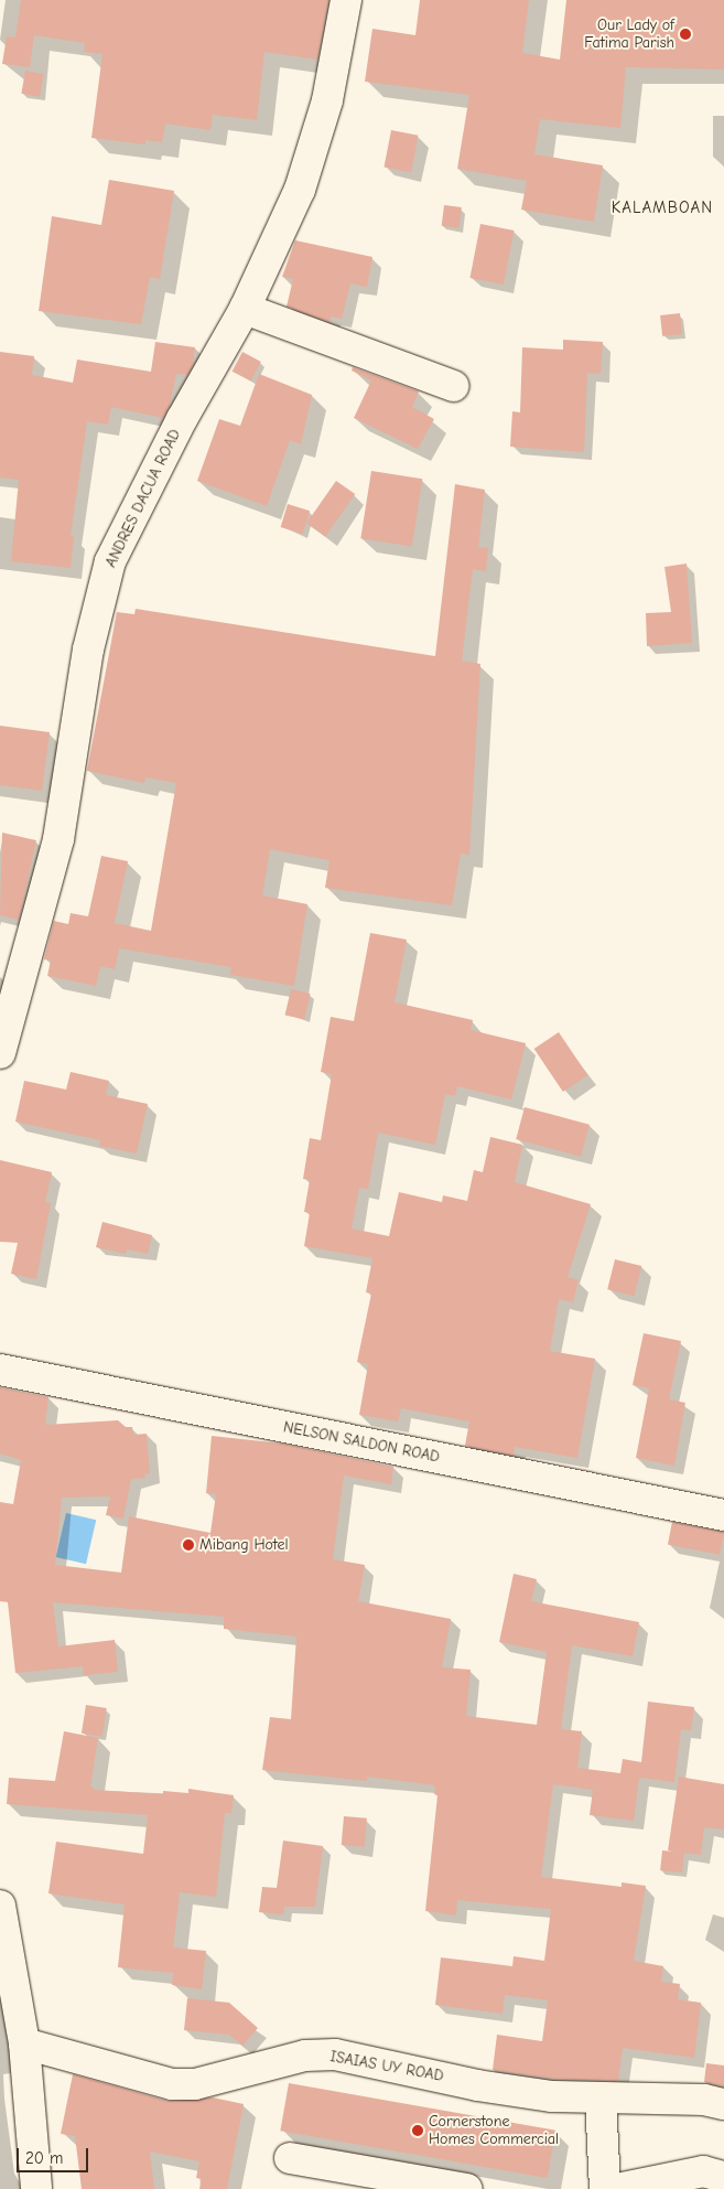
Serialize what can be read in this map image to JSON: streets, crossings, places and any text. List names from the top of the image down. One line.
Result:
{"streets":{"street":["ANDRES DACUA ROAD","NELSON SALDON ROAD","ISAIAS UY ROAD"]},"districts":["KALAMBOAN"],"places":["Our Lady of Fatima Parish","Mibang Hotel","Cornerstone Homes Commercial"],"scale_bar":"20 m"}
